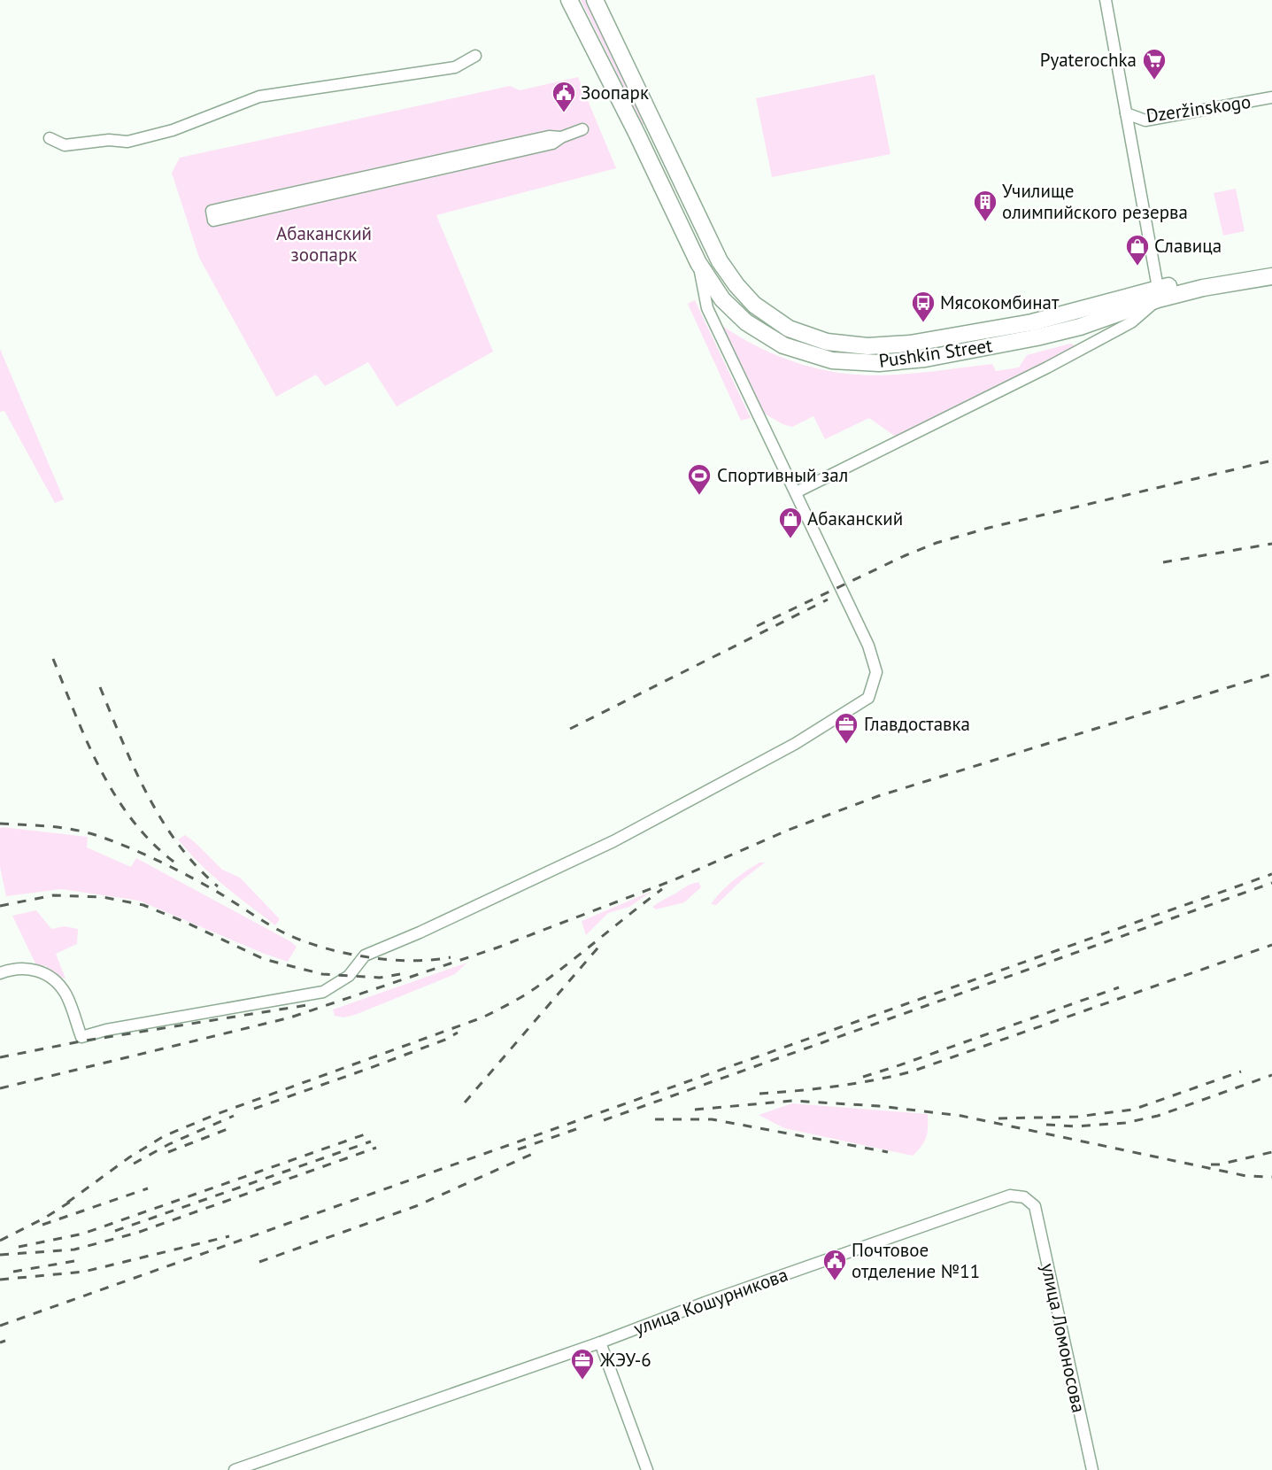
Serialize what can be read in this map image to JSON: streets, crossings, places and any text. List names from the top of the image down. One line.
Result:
{"streets":{"main road":["Pushkin Street"],"street":["Dzeržinskogo","улица Кошурникова","улица Ломоносова"]},"crossings":[["улица Кошурникова","улица Ломоносова"]],"parks":["Абаканский зоопарк"],"places":{"supermarket":["Pyaterochka"],"public building":["Зоопарк","Почтовое отделение №11"],"building":["Училище олимпийского резерва"],"shop":["Славица","Абаканский"],"bus stop":["Мясокомбинат"],"sports":["Спортивный зал"],"office":["Главдоставка","ЖЭУ-6"]}}
